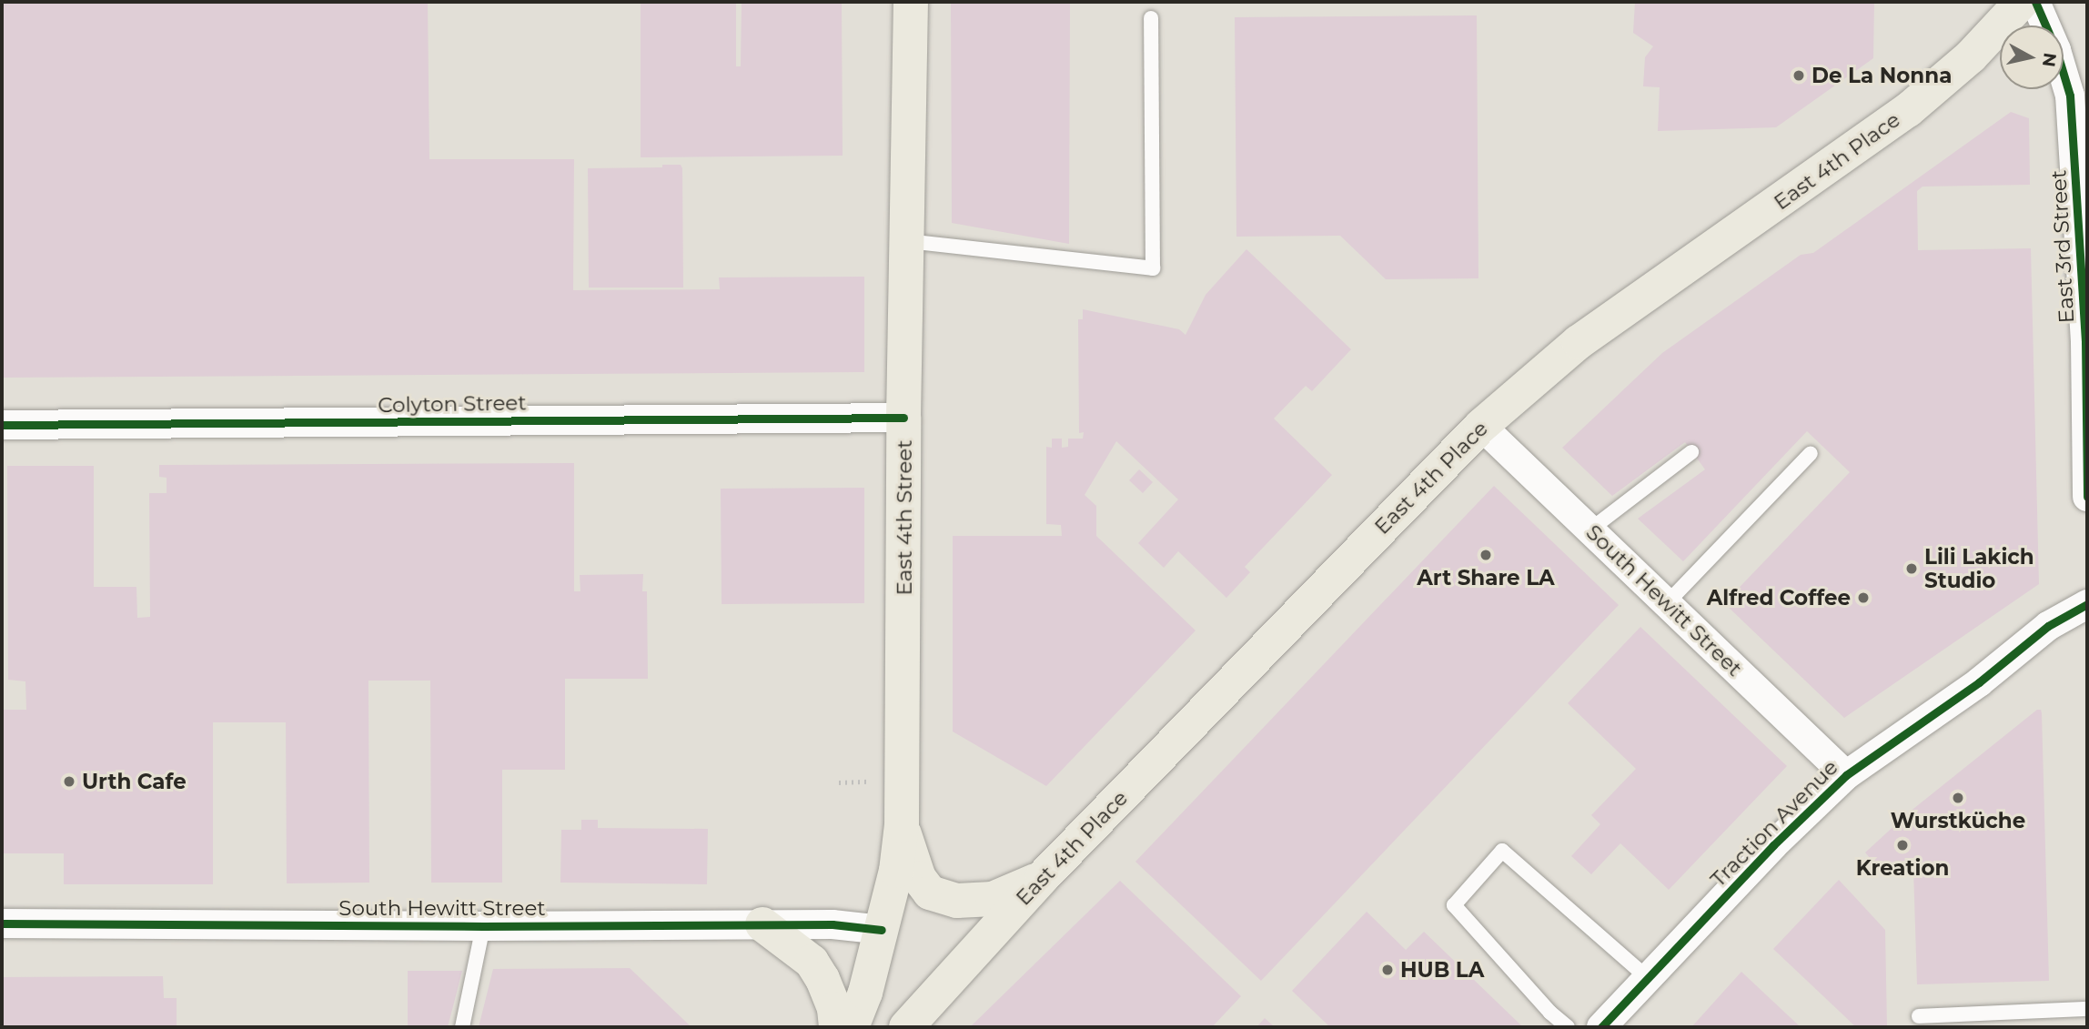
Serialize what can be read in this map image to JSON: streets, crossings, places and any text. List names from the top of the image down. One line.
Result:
{"streets":{"main road":["East 4th Place","East 4th Street"],"street":["East 3rd Street","Colyton Street","South Hewitt Street","Traction Avenue"]},"crossings":[["East 4th Place","South Hewitt Street"],["Colyton Street","East 4th Street"],["East 4th Street","South Hewitt Street"],["South Hewitt Street","Traction Avenue"]],"places":["De La Nonna","Art Share LA","Lili Lakich Studio","Alfred Coffee","Urth Cafe","Wurstküche","Kreation","HUB LA"],"north":"right"}
